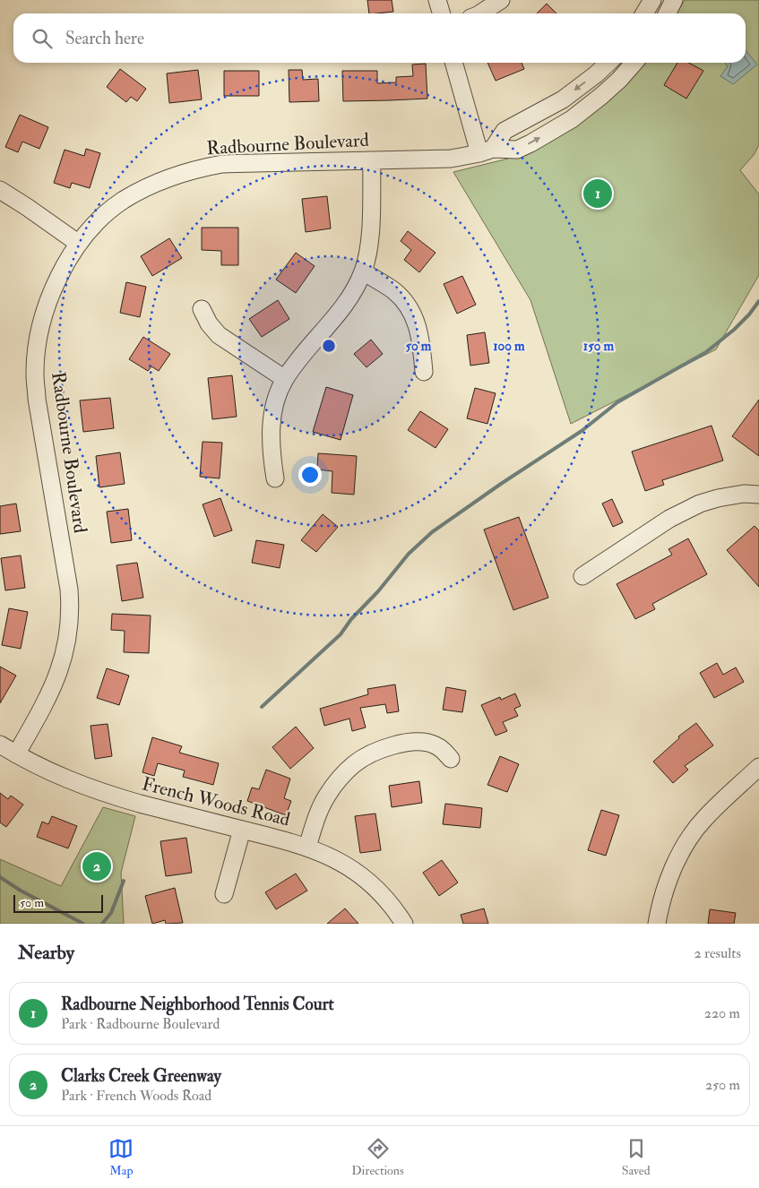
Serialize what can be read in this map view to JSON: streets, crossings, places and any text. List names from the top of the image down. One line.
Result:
{"streets":{"street":["Radbourne Boulevard","French Woods Road"]},"crossings":[["Radbourne Boulevard","French Woods Road"]],"scale_bar":"50 m","page":{"search":"Search here","pins":["1","2"],"scale":"50 m","heading":["Nearby","2 results"],"list":[{"mark":"1","name":"Radbourne Neighborhood Tennis Court","note":"Park · Radbourne Boulevard","value":"220 m"},{"mark":"2","name":"Clarks Creek Greenway","note":"Park · French Woods Road","value":"250 m"}],"nav":["Map","Directions","Saved"]},"rings":["50 m","100 m","150 m"]}
